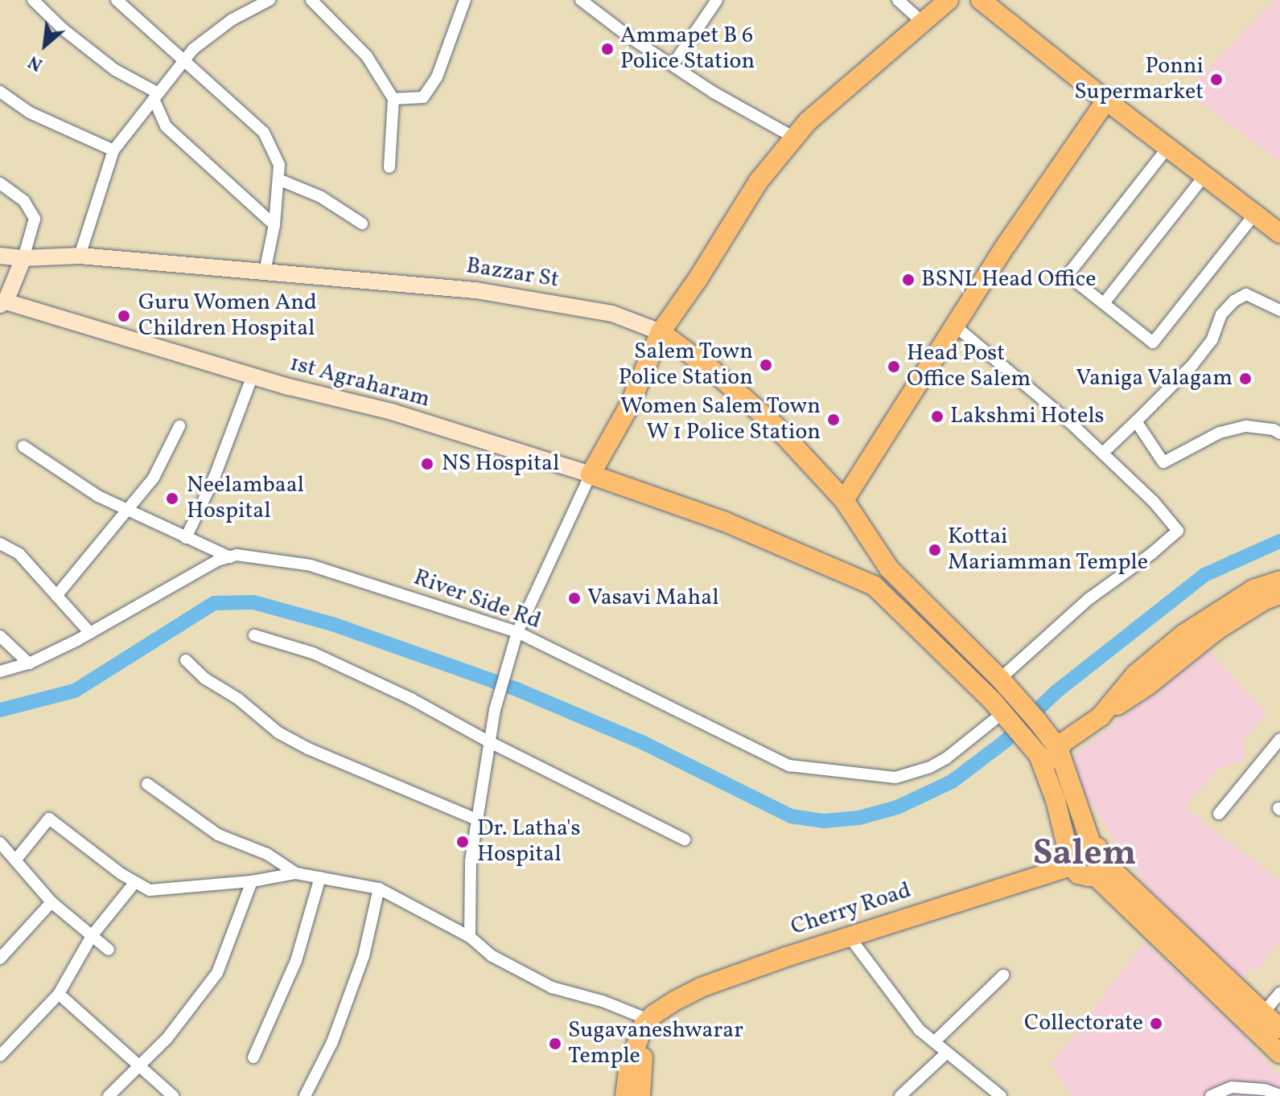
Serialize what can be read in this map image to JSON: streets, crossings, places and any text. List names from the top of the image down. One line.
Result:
{"streets":{"main road":["Bazzar St","1st Agraharam","Cherry Road"],"street":["River Side Rd"]},"districts":["Salem"],"places":["Ammapet B 6 Police Station","Ponni Supermarket","BSNL Head Office","Guru Women And Children Hospital","Salem Town Police Station","Head Post Office Salem","Vaniga Valagam","Lakshmi Hotels","Women Salem Town W 1 Police Station","NS Hospital","Neelambaal Hospital","Kottai Mariamman Temple","Vasavi Mahal","Dr. Latha's Hospital","Collectorate","Sugavaneshwarar Temple"],"north":"bottom left"}
